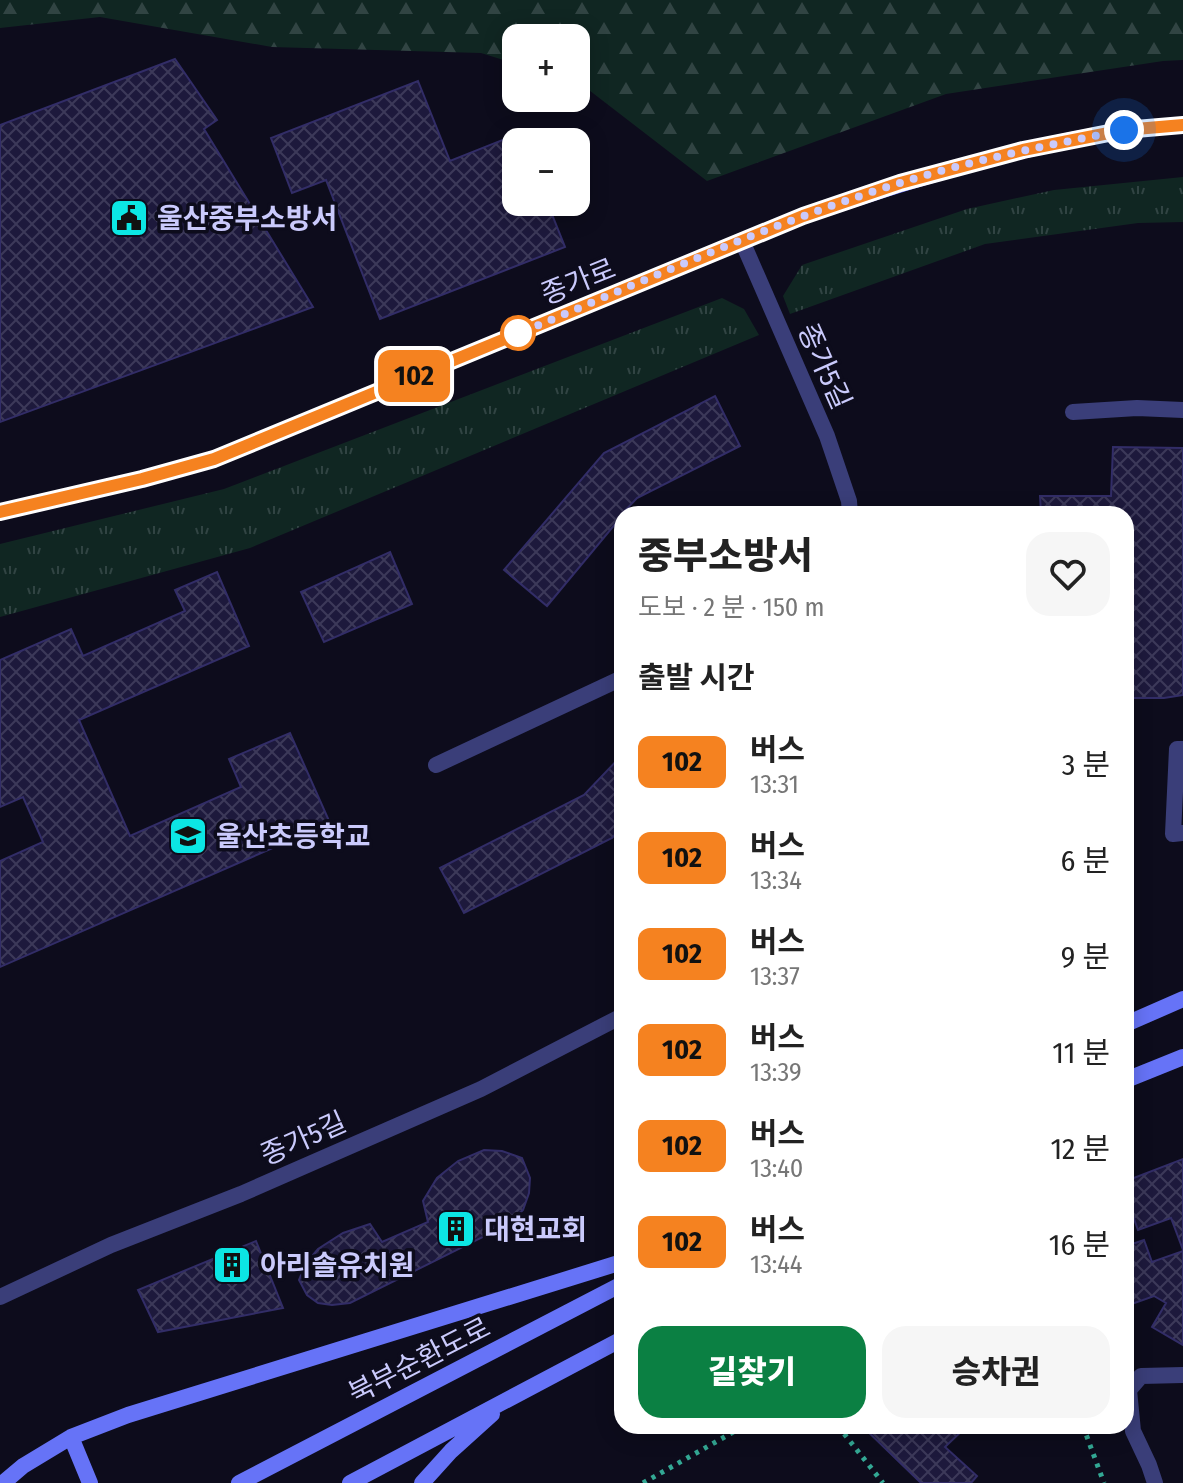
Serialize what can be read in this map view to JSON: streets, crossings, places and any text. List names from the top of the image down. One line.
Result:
{"streets":{"main road":["종가로","북부순환도로"],"street":["종가5길"]},"crossings":[["종가로","종가5길"]],"places":{"public building":["울산중부소방서"],"school or university":["울산초등학교"],"building":["대현교회","아리솔유치원"]},"lines":["bus line 102"],"page":{"on_map":"102","map_buttons":["+","−"],"heading":[["중부소방서","도보 · 2 분 · 150 m"],"출발 시간"],"list":[{"mark":"102","name":"버스","note":"13:31","value":"3 분"},{"mark":"102","name":"버스","note":"13:34","value":"6 분"},{"mark":"102","name":"버스","note":"13:37","value":"9 분"},{"mark":"102","name":"버스","note":"13:39","value":"11 분"},{"mark":"102","name":"버스","note":"13:40","value":"12 분"},{"mark":"102","name":"버스","note":"13:44","value":"16 분"}],"buttons":["길찾기","승차권"]}}
